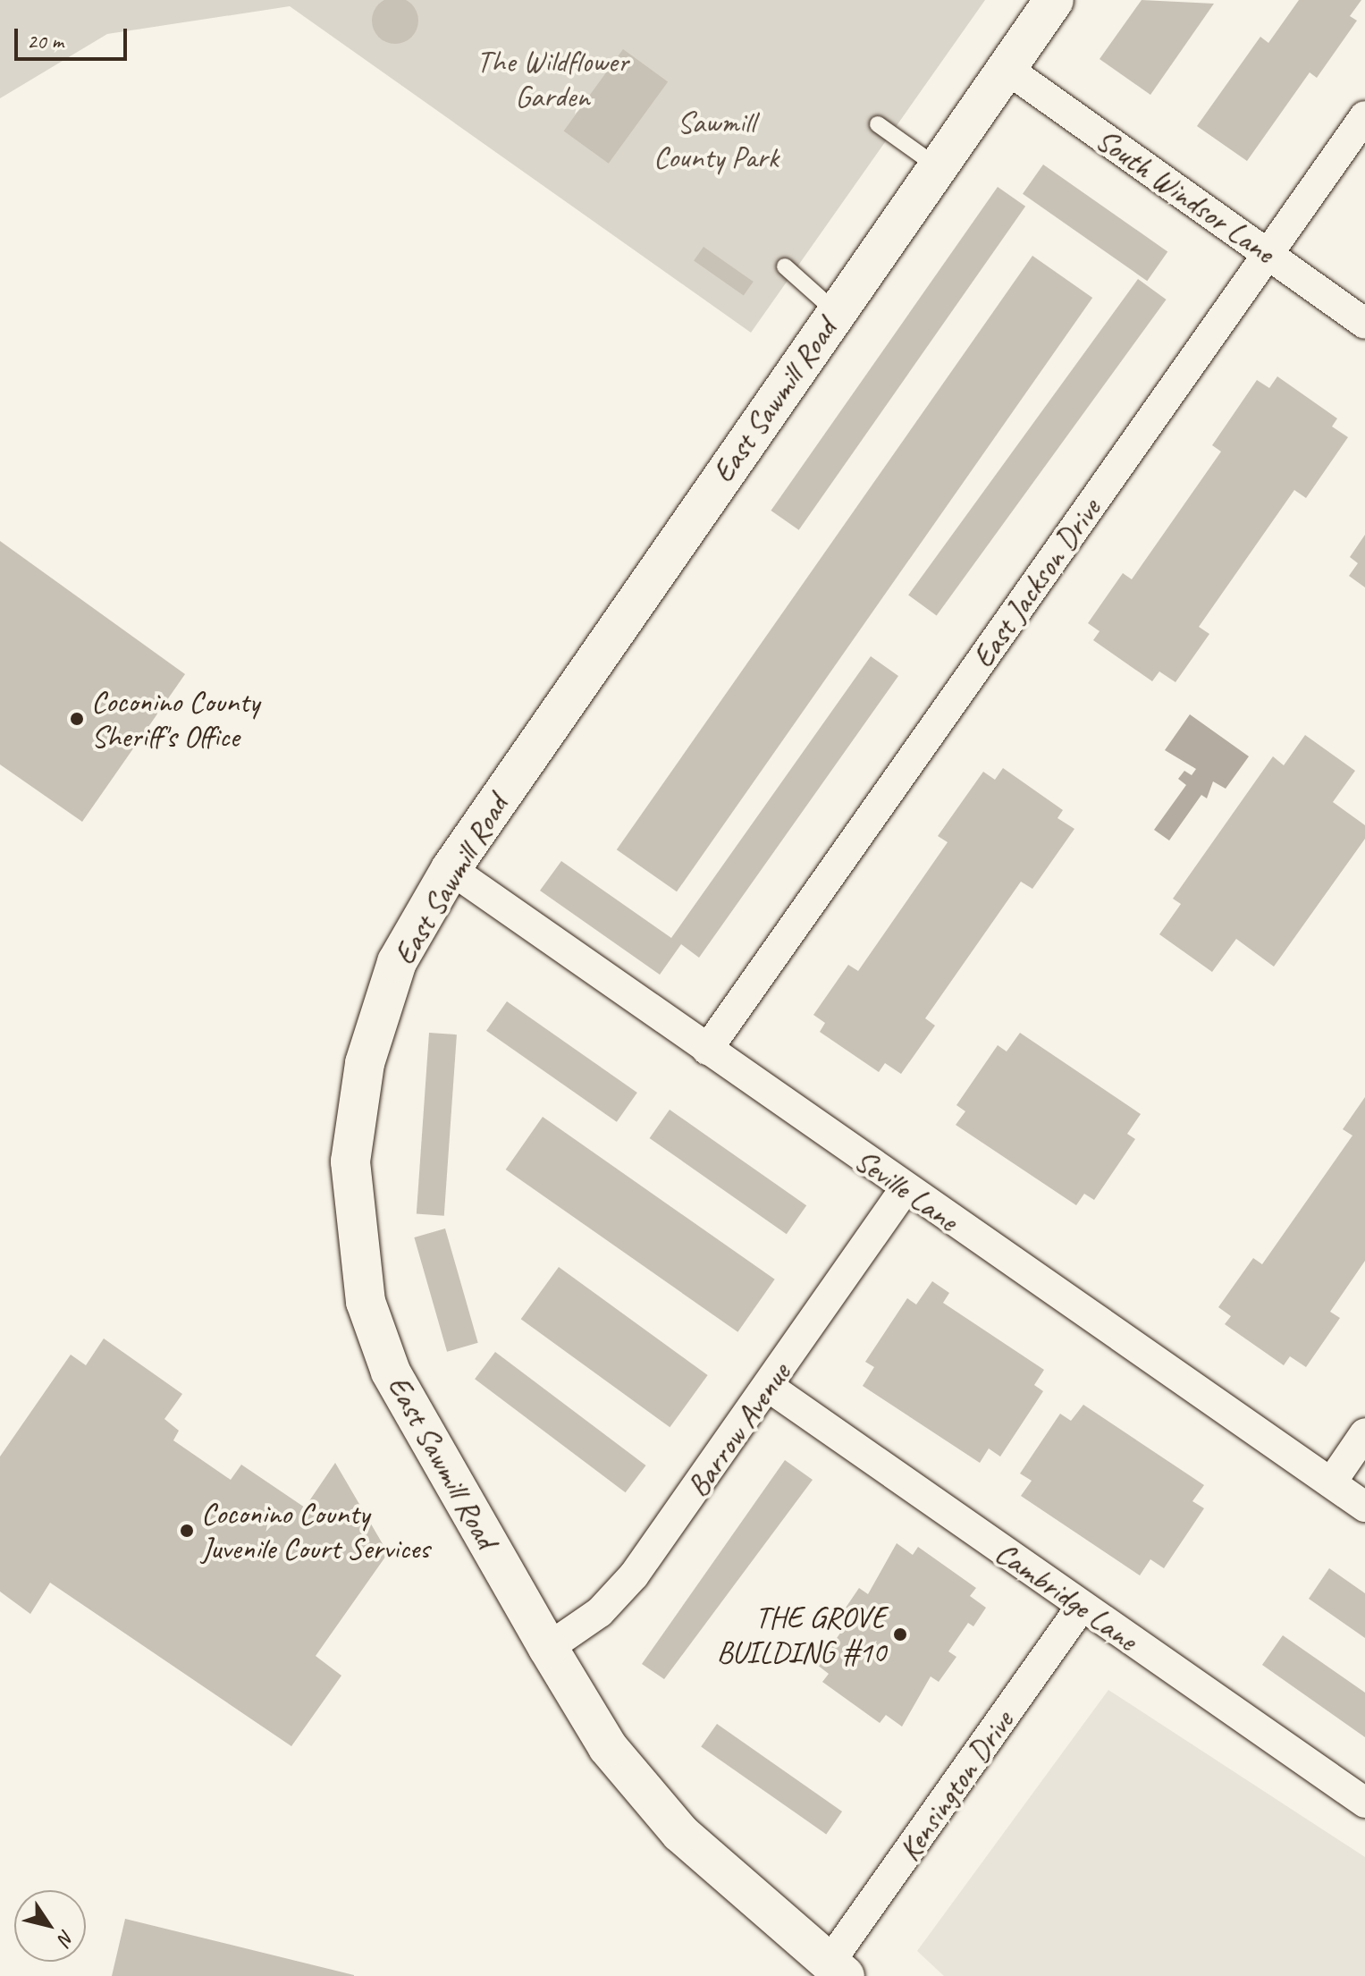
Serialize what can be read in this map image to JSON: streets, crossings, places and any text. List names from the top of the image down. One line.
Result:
{"streets":{"street":["South Windsor Lane","East Sawmill Road","East Jackson Drive","Seville Lane","Barrow Avenue","Cambridge Lane","Kensington Drive"]},"crossings":[["South Windsor Lane","East Sawmill Road"],["South Windsor Lane","East Jackson Drive"],["East Sawmill Road","Seville Lane"],["East Sawmill Road","Barrow Avenue"],["East Sawmill Road","Kensington Drive"],["East Jackson Drive","Seville Lane"],["Seville Lane","Barrow Avenue"],["Barrow Avenue","Cambridge Lane"],["Cambridge Lane","Kensington Drive"]],"parks":["The Wildflower Garden","Sawmill County Park"],"places":["Coconino County Sheriff's Office","Coconino County Juvenile Court Services","THE GROVE BUILDING #10"],"scale_bar":"20 m","north":"bottom right"}
